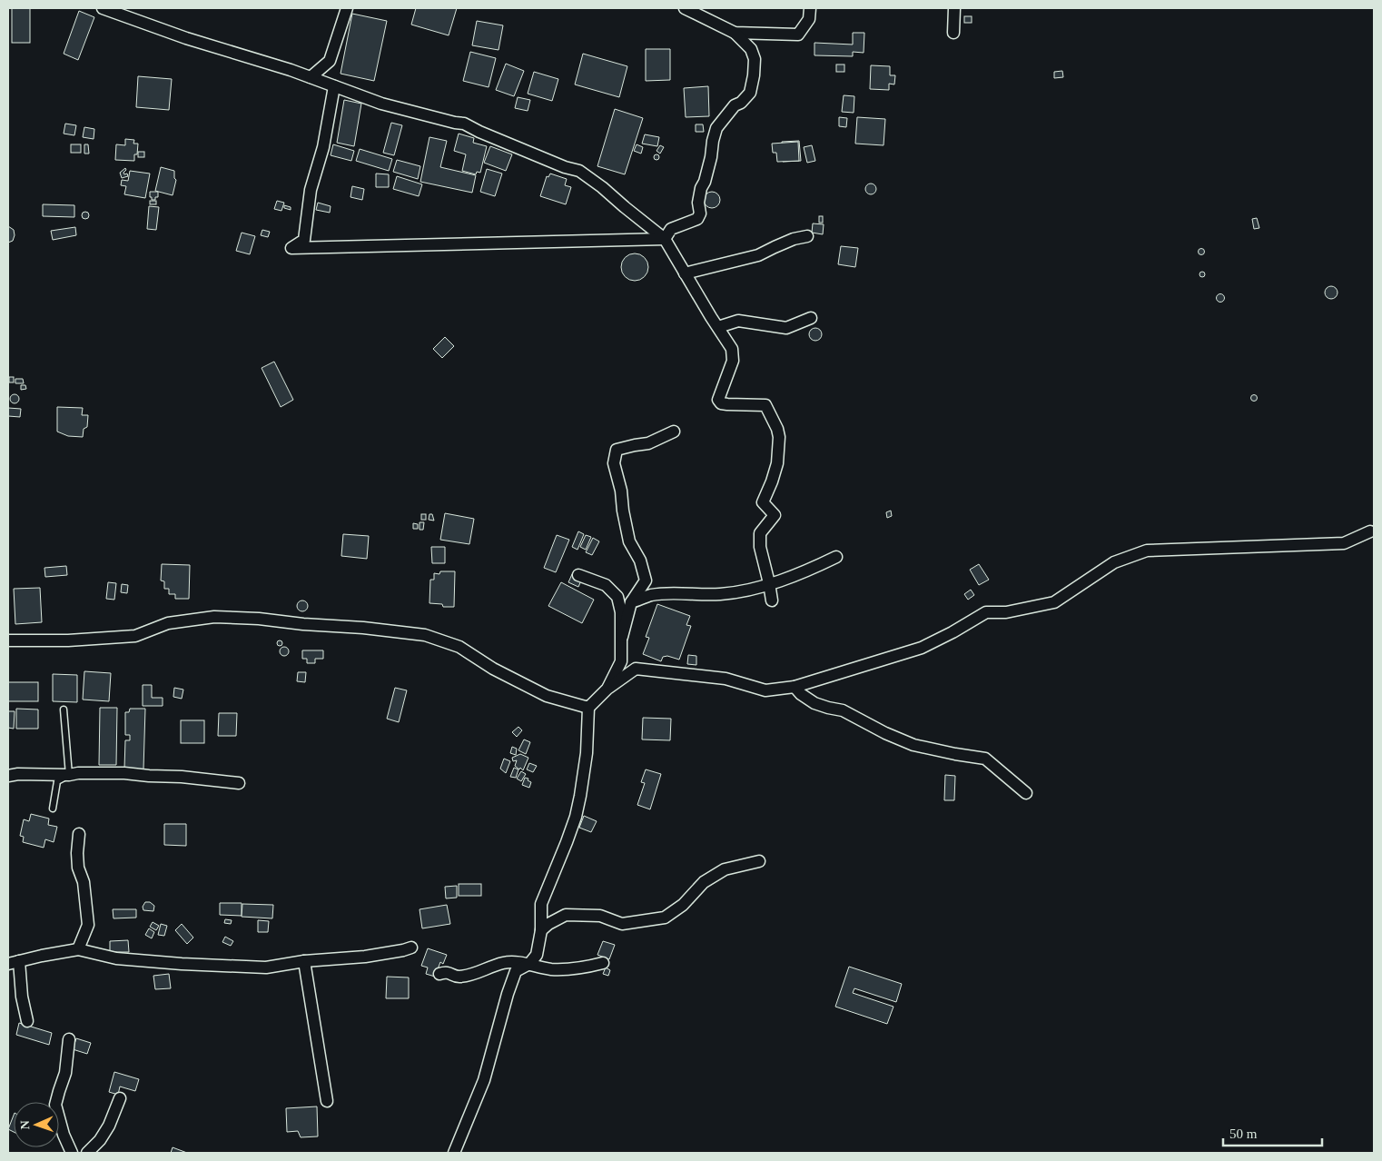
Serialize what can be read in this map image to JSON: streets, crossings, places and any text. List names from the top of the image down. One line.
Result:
{"scale_bar":"50 m","north":"left"}
